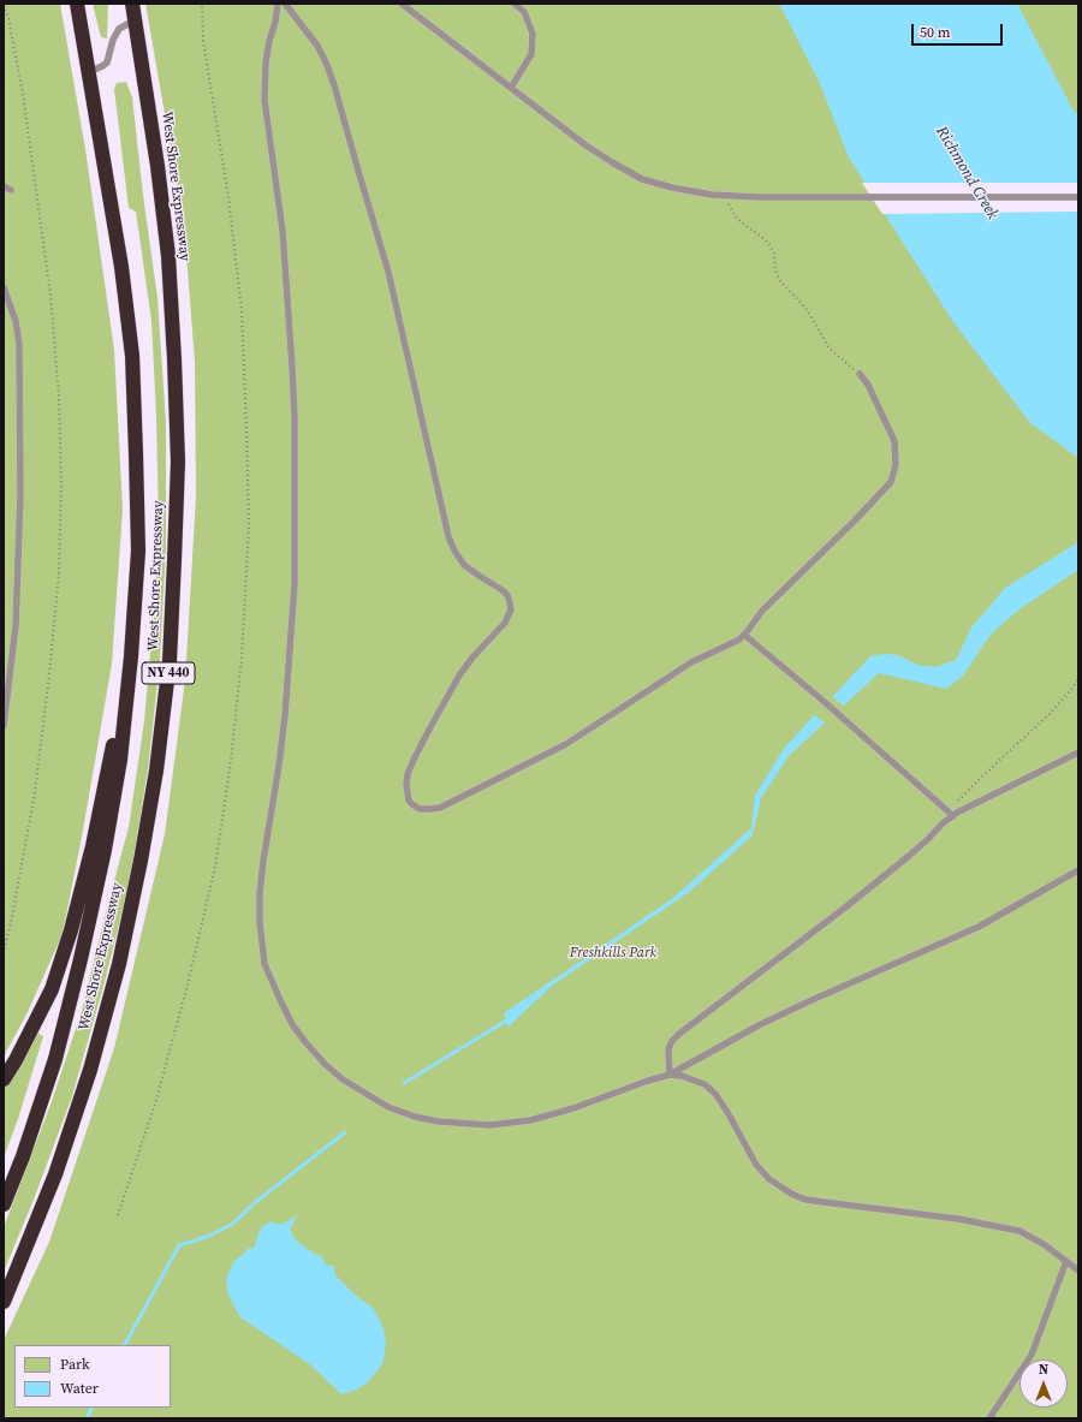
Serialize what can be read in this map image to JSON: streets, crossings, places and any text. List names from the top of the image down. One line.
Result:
{"streets":{"highway":["West Shore Expressway","NY 440"]},"water":["Richmond Creek"],"parks":["Freshkills Park"],"legend":["Park","Water"],"scale_bar":"50 m","north":"top"}
